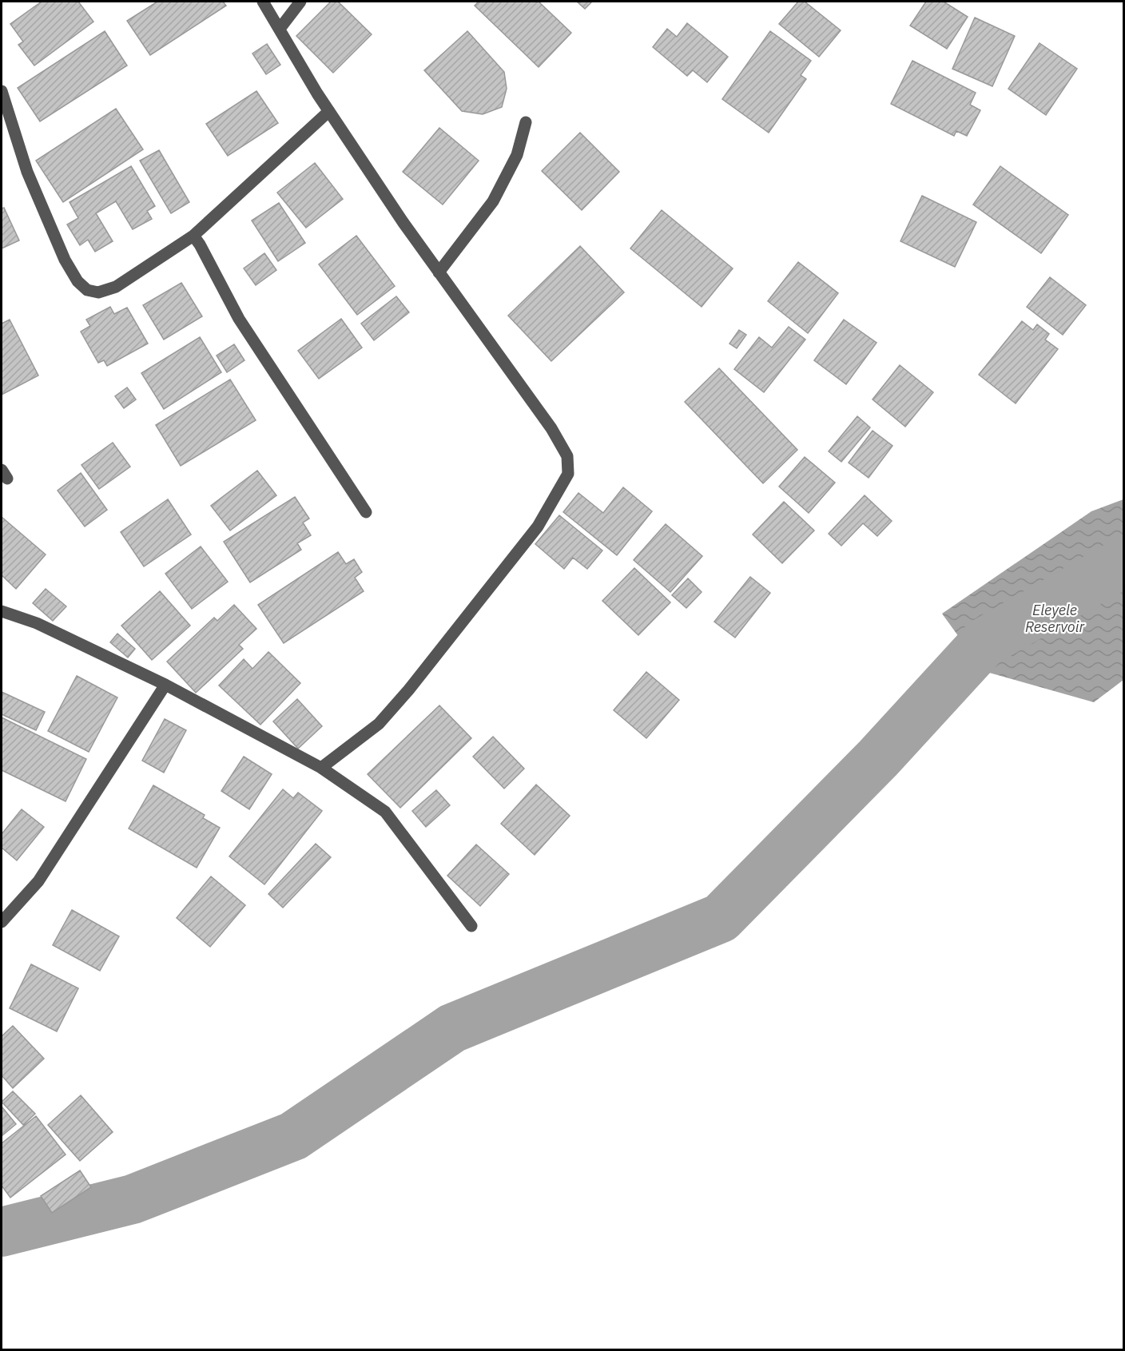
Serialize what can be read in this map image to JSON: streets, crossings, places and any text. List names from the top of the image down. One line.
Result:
{"water":["Eleyele Reservoir"]}
